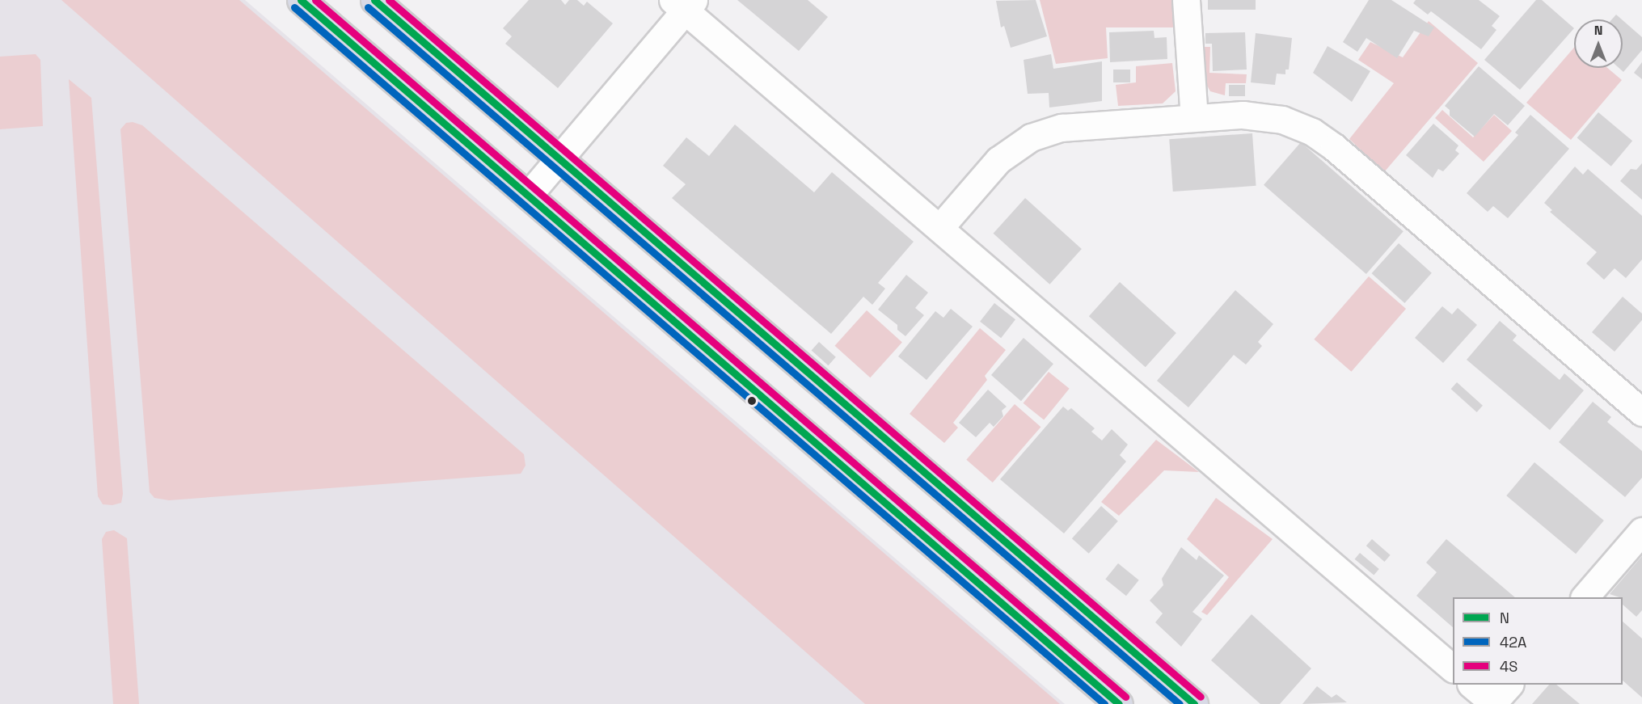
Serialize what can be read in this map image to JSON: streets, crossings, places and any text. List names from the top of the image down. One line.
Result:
{"lines":["transit line N","transit line 4S","transit line 42A"],"legend":["N","42A","4S"],"north":"top"}
